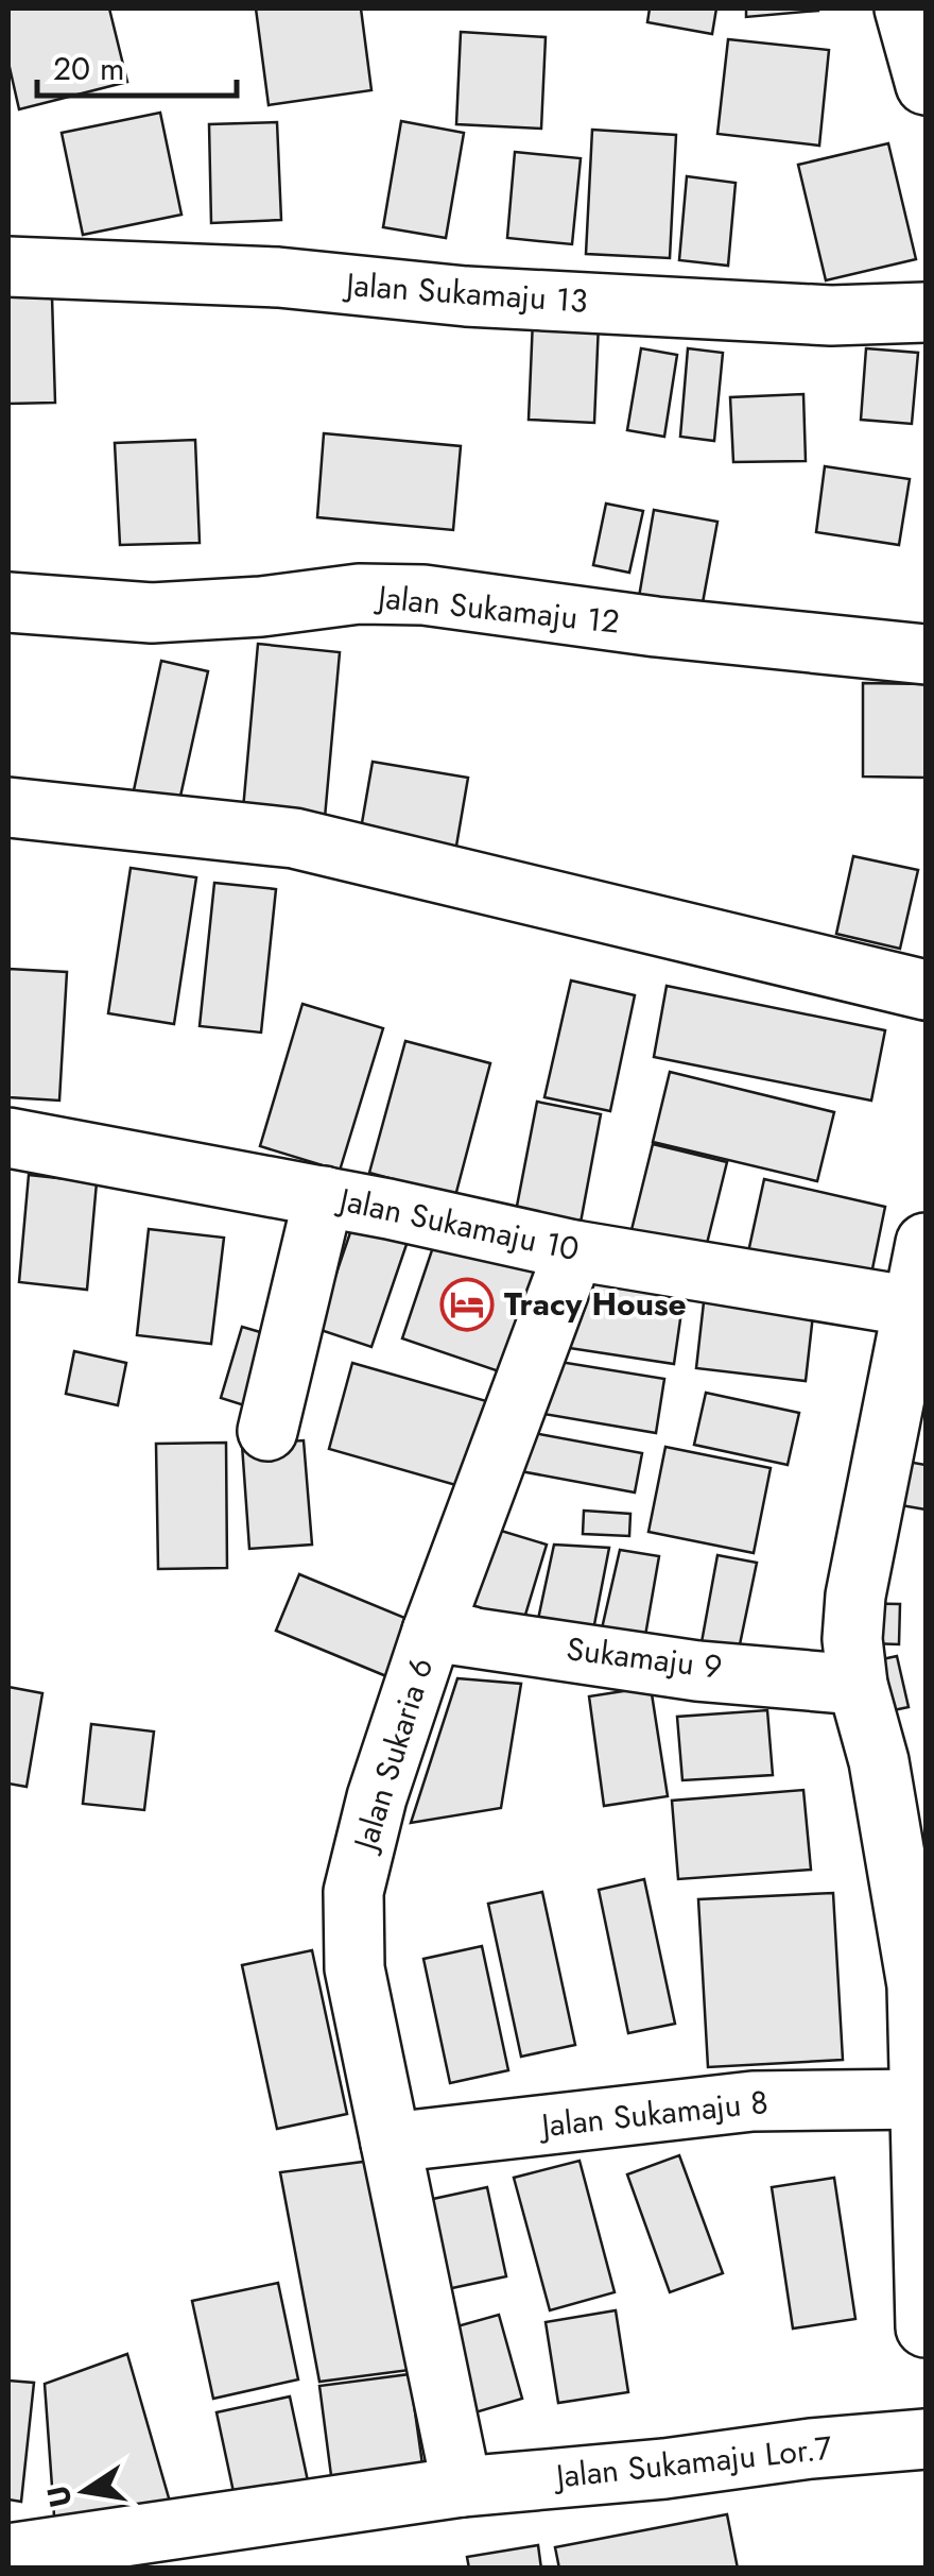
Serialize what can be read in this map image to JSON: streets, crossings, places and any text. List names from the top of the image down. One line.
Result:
{"streets":{"street":["Jalan Sukamaju 13","Jalan Sukamaju 12","Jalan Sukamaju 10","Jalan Sukaria 6","Jalan Sukamaju 8","Jalan Sukamaju Lor.7"]},"crossings":[["Jalan Sukaria 6","Jalan Sukamaju 8"],["Jalan Sukaria 6","Jalan Sukamaju Lor.7"]],"places":{"hotel":["Tracy House"]},"scale_bar":"20 m","north":"left"}
